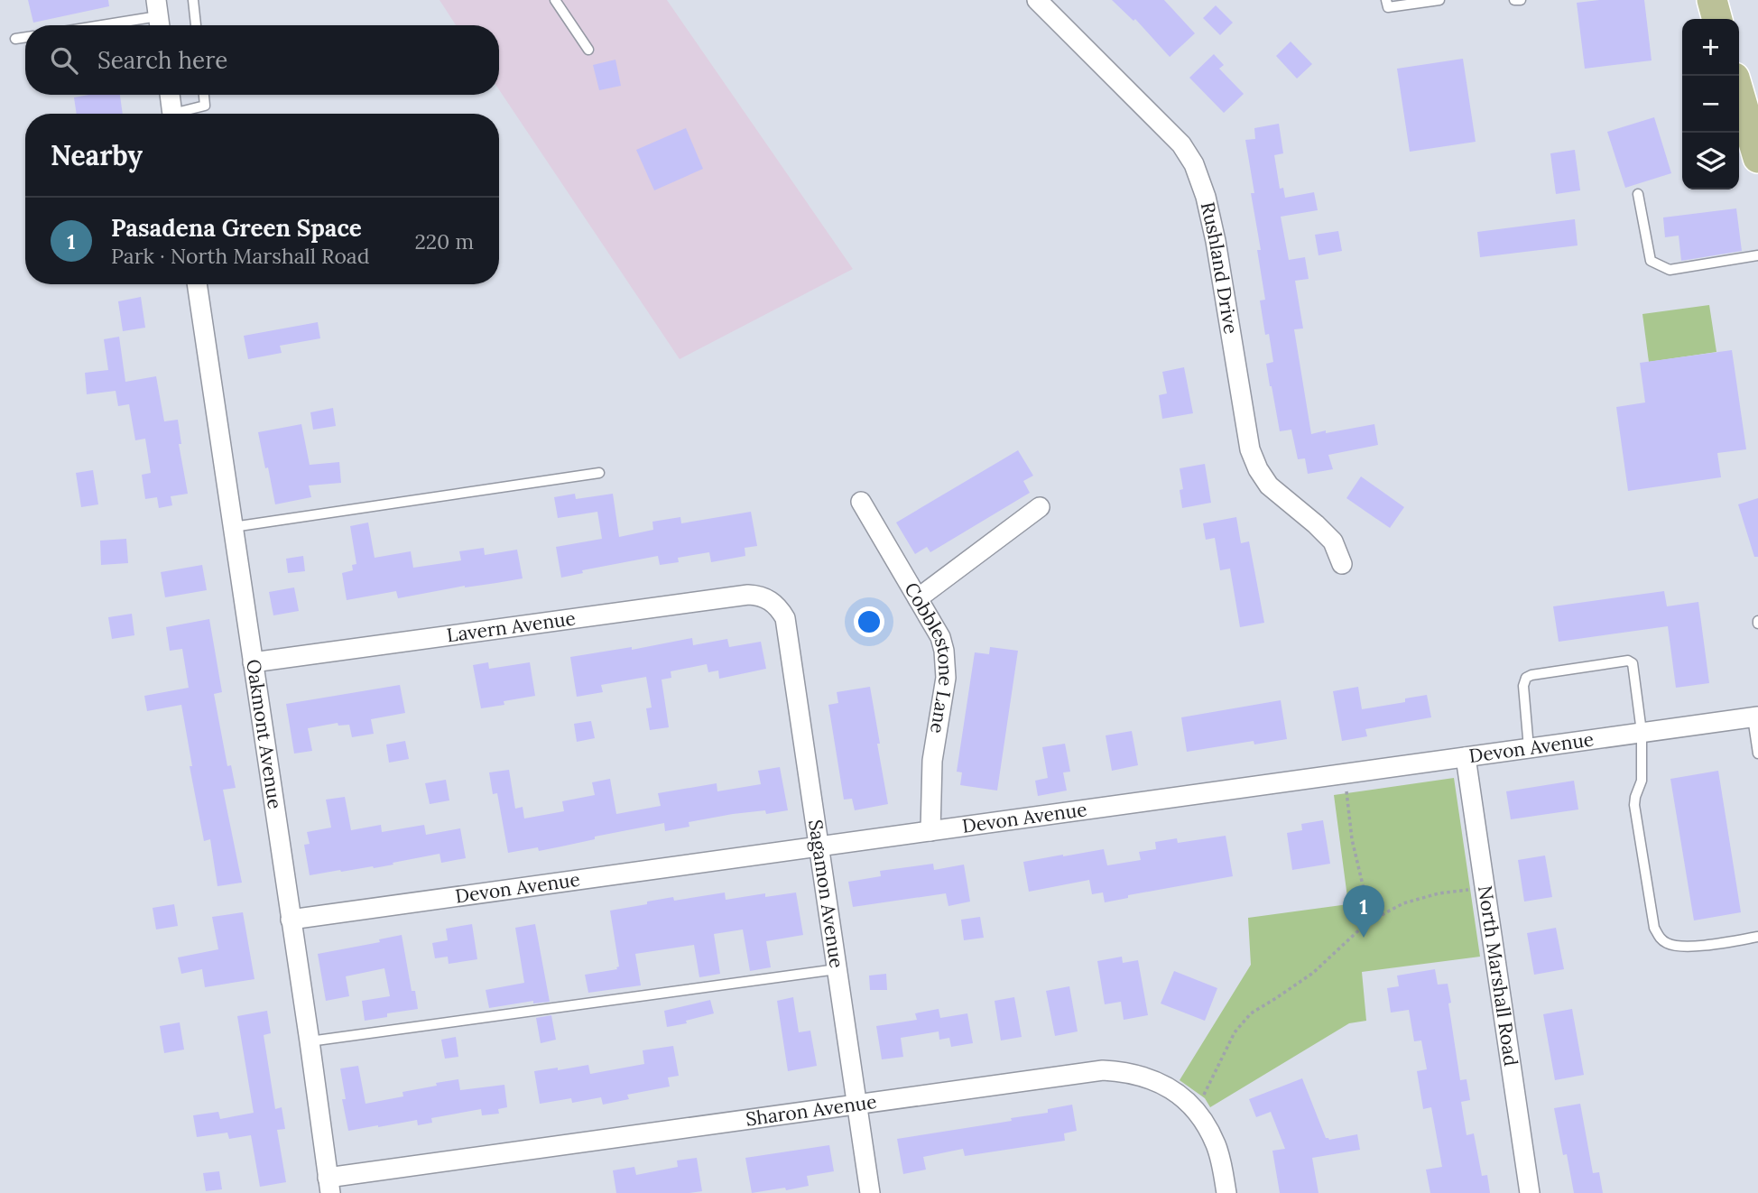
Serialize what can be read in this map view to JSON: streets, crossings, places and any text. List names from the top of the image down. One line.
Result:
{"streets":{"street":["Rushland Drive","Lavern Avenue","Cobblestone Lane","Oakmont Avenue","Devon Avenue","Sagamon Avenue","North Marshall Road","Sharon Avenue"]},"crossings":[["Lavern Avenue","Oakmont Avenue"],["Lavern Avenue","Sagamon Avenue"],["Cobblestone Lane","Devon Avenue"],["Oakmont Avenue","Devon Avenue"],["Oakmont Avenue","Sharon Avenue"],["Devon Avenue","Sagamon Avenue"],["Devon Avenue","North Marshall Road"],["Sagamon Avenue","Sharon Avenue"]],"page":{"map_buttons":["+","−"],"search":"Search here","heading":"Nearby","list":[{"mark":"1","name":"Pasadena Green Space","note":"Park · North Marshall Road","value":"220 m"}],"pins":"1"}}
